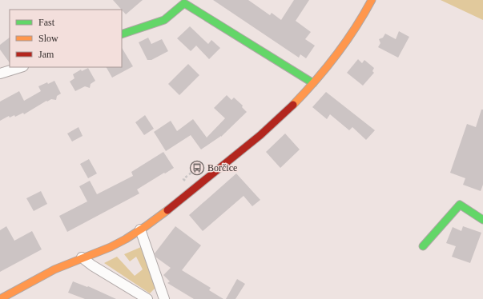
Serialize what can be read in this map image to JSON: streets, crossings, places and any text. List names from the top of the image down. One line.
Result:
{"places":{"bus stop":["Borčice"]},"legend":["Fast","Slow","Jam"]}
